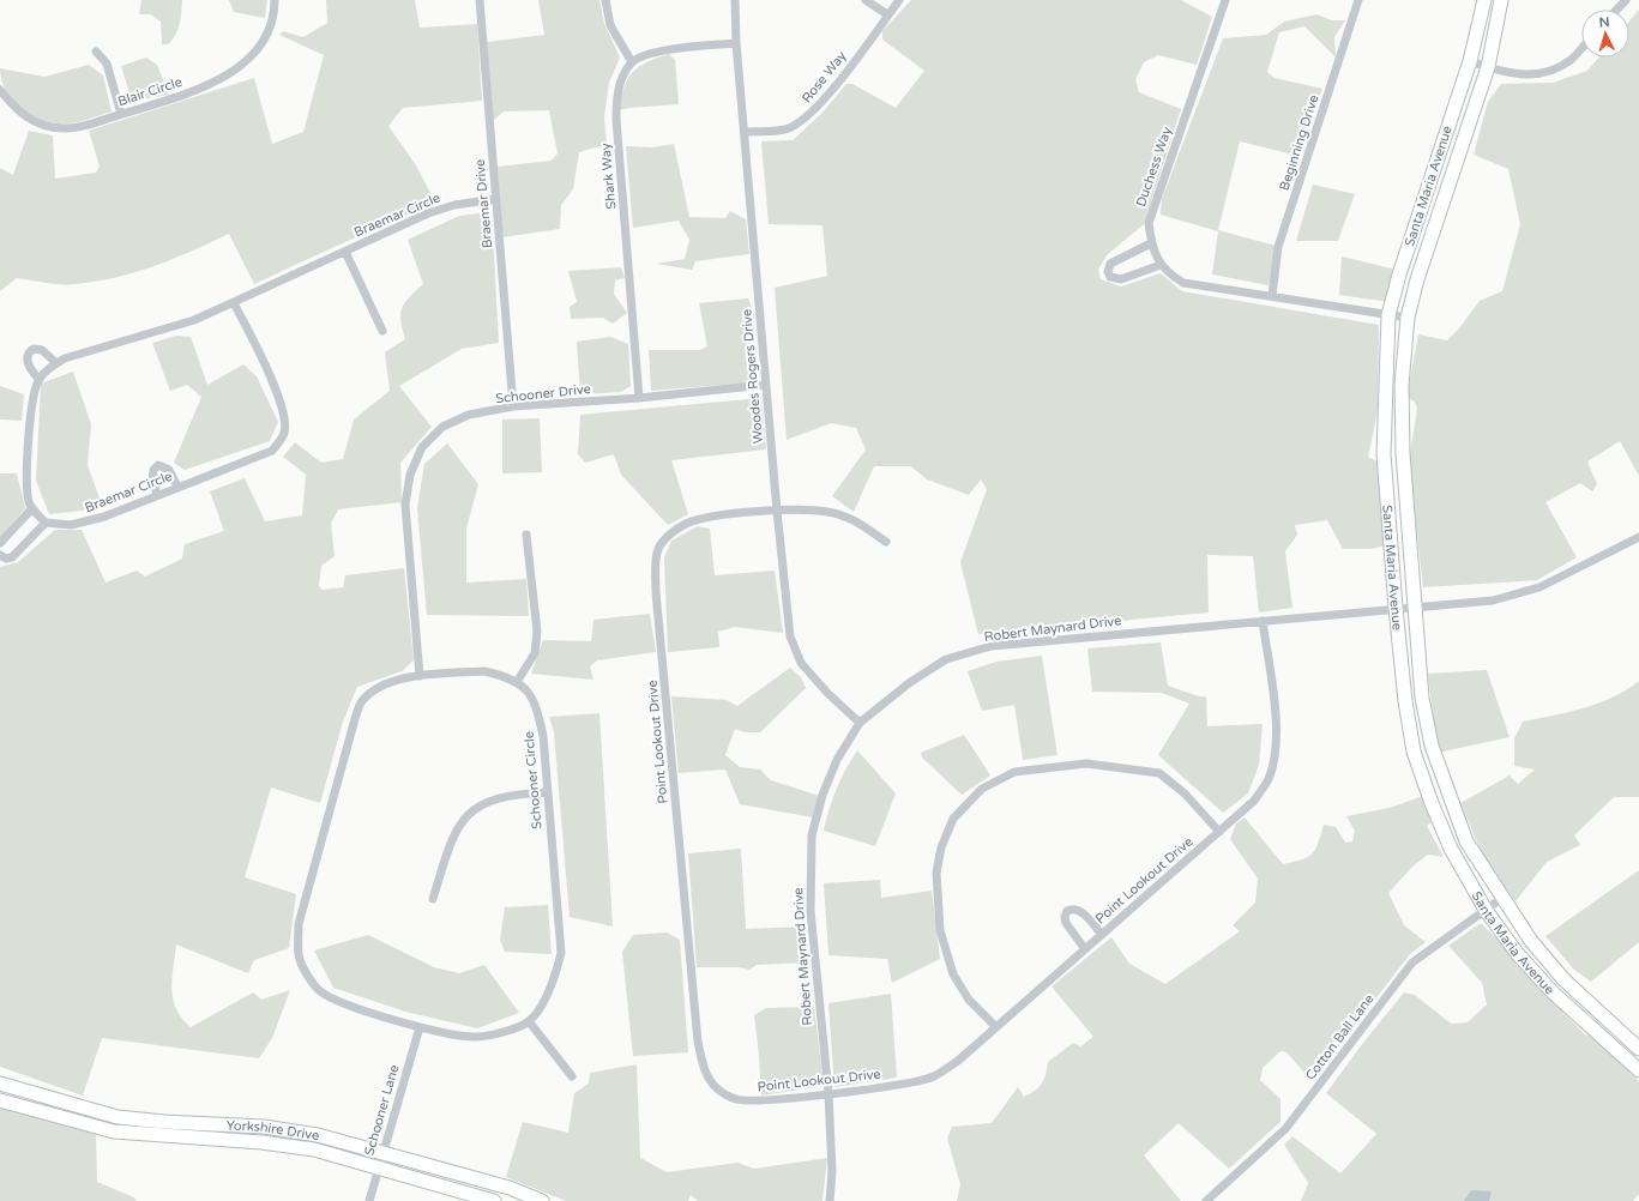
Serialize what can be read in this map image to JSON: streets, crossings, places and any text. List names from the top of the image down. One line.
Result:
{"streets":{"street":["Rose Way","Blair Circle","Beginning Drive","Duchess Way","Shark Way","Santa Maria Avenue","Braemar Drive","Braemar Circle","Woodes Rogers Drive","Schooner Drive","Robert Maynard Drive","Point Lookout Drive","Schooner Circle","Cotton Ball Lane","Schooner Lane","Yorkshire Drive"]},"crossings":[["Rose Way","Woodes Rogers Drive"],["Beginning Drive","Duchess Way"],["Duchess Way","Santa Maria Avenue"],["Shark Way","Schooner Drive"],["Santa Maria Avenue","Robert Maynard Drive"],["Santa Maria Avenue","Cotton Ball Lane"],["Braemar Drive","Braemar Circle"],["Braemar Drive","Schooner Drive"],["Woodes Rogers Drive","Schooner Drive"],["Woodes Rogers Drive","Robert Maynard Drive"],["Woodes Rogers Drive","Point Lookout Drive"],["Robert Maynard Drive","Point Lookout Drive"],["Schooner Lane","Yorkshire Drive"]],"north":"top"}
